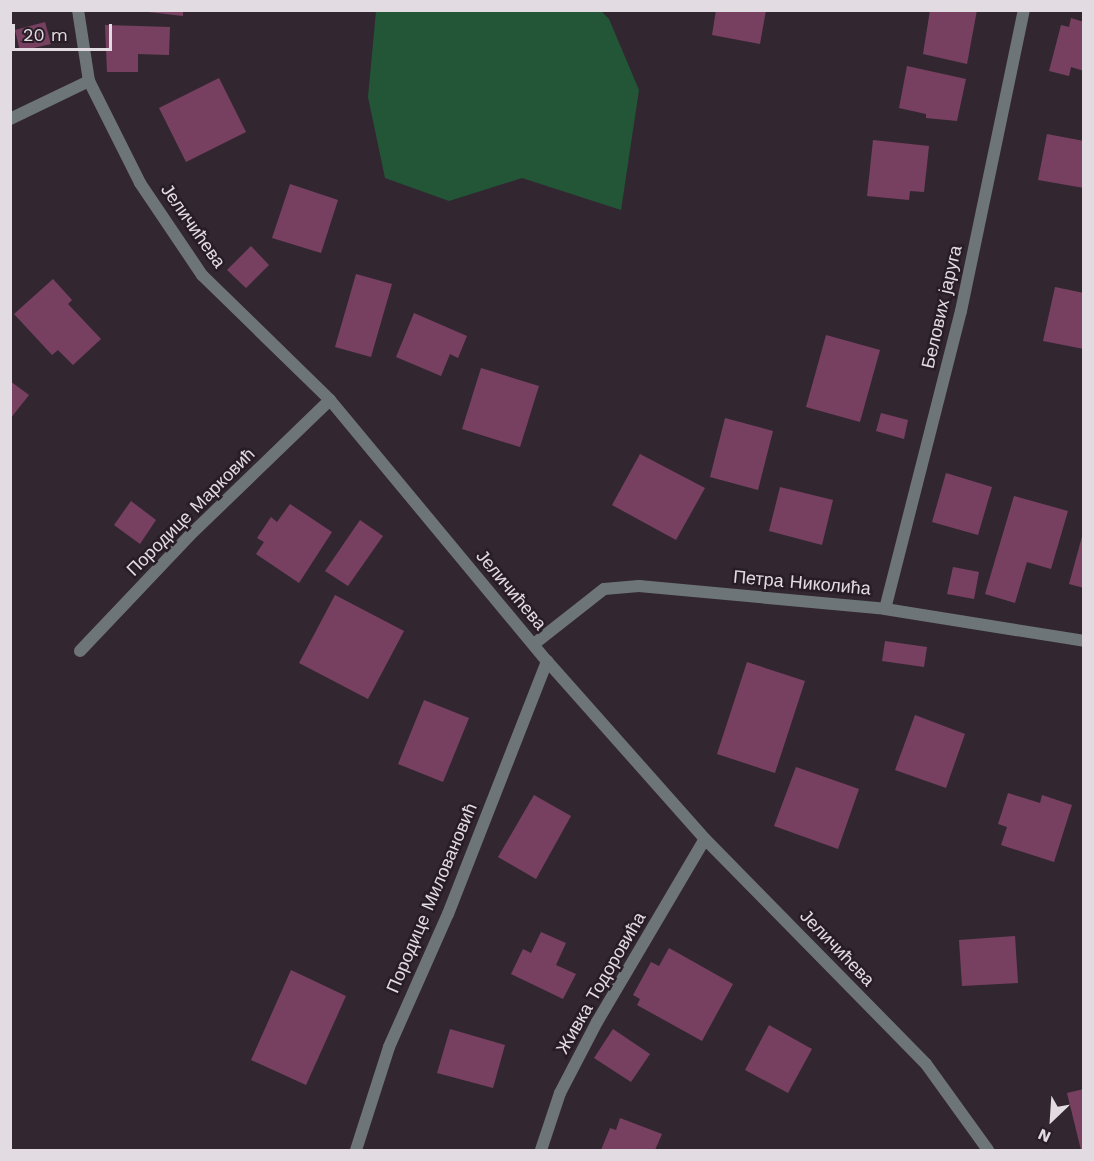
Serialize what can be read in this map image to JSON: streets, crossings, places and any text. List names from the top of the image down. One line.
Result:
{"streets":{"street":["Јеличићева","Белових јаруга","Породице Марковић","Петра Николића","Породице Миловановић","Живка Тодоровића"]},"crossings":[["Јеличићева","Породице Марковић"],["Јеличићева","Петра Николића"],["Јеличићева","Породице Миловановић"],["Јеличићева","Живка Тодоровића"],["Белових јаруга","Петра Николића"]],"scale_bar":"20 m","north":"bottom left"}
